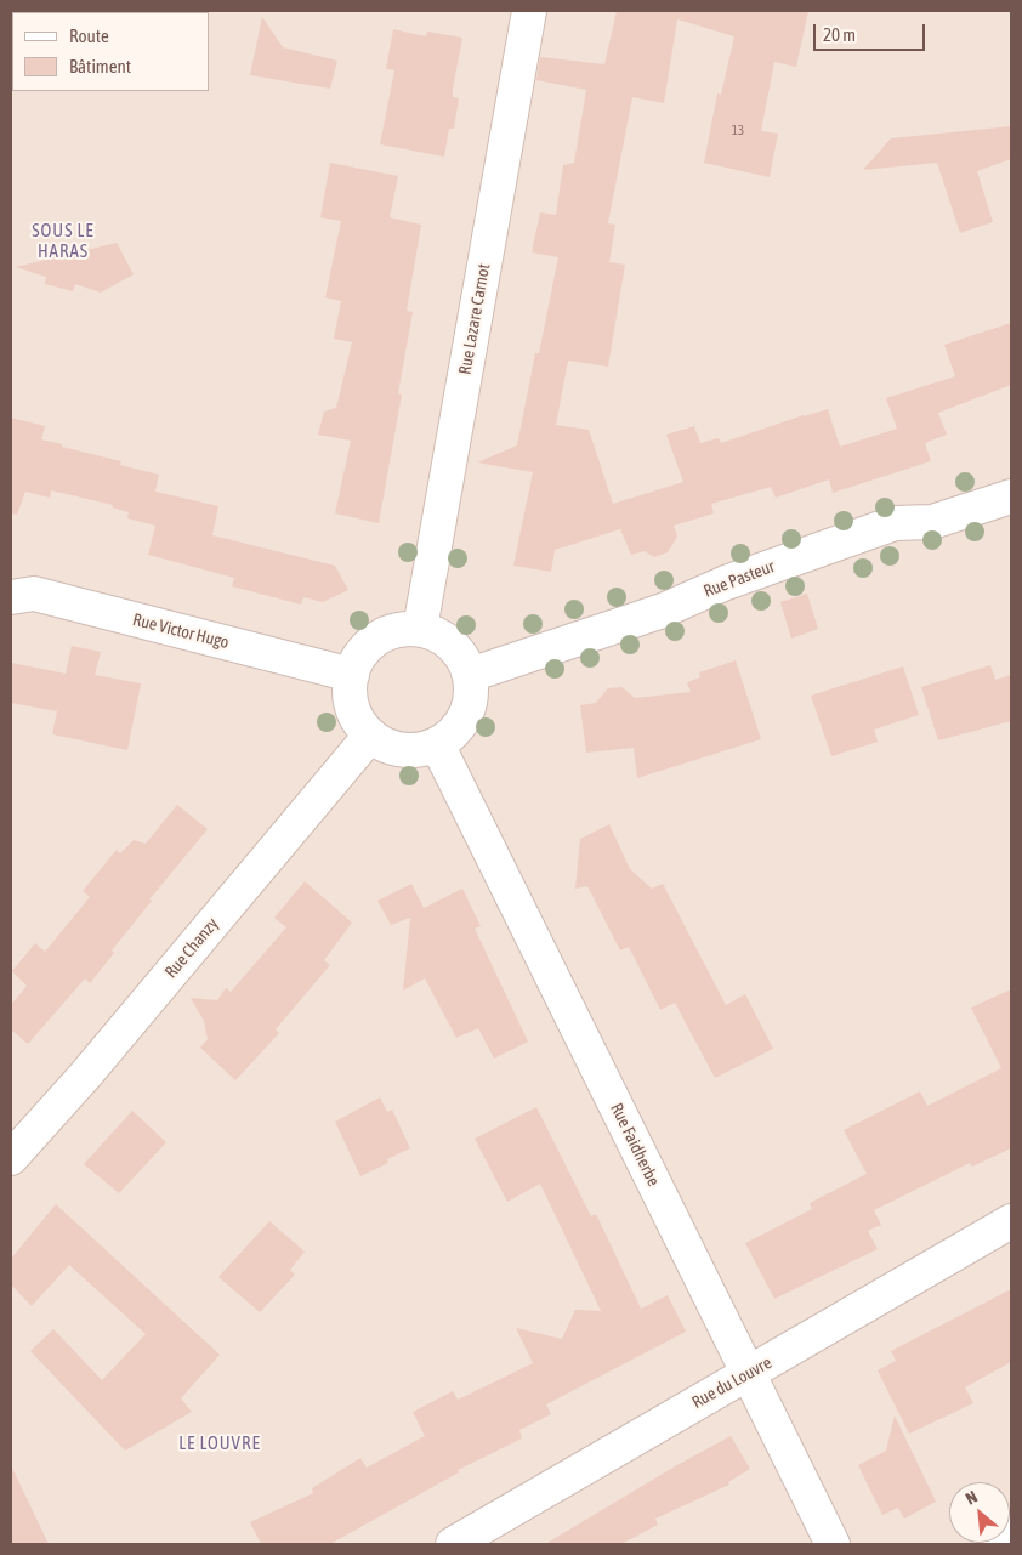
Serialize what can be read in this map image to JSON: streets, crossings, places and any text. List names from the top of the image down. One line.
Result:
{"streets":{"street":["Rue Lazare Carnot","Rue Pasteur","Rue Victor Hugo","Rue Chanzy","Rue Faidherbe","Rue du Louvre"]},"crossings":[["Rue Lazare Carnot","Rue Pasteur"],["Rue Lazare Carnot","Rue Victor Hugo"],["Rue Lazare Carnot","Rue Chanzy"],["Rue Lazare Carnot","Rue Faidherbe"],["Rue Pasteur","Rue Victor Hugo"],["Rue Pasteur","Rue Chanzy"],["Rue Pasteur","Rue Faidherbe"],["Rue Victor Hugo","Rue Chanzy"],["Rue Victor Hugo","Rue Faidherbe"],["Rue Chanzy","Rue Faidherbe"],["Rue Faidherbe","Rue du Louvre"]],"districts":["SOUS LE HARAS","LE LOUVRE"],"house_numbers":["13"],"legend":["Route","Bâtiment"],"scale_bar":"20 m","north":"top left"}
